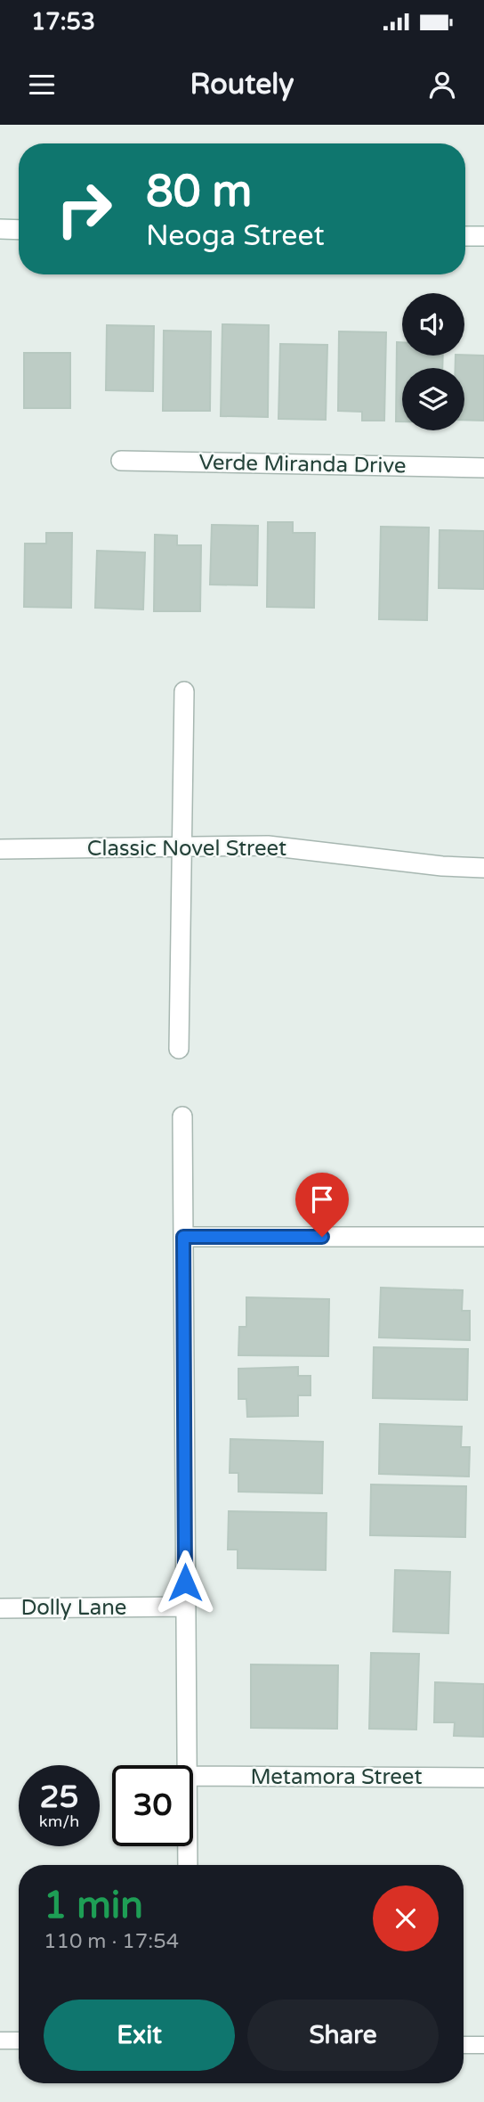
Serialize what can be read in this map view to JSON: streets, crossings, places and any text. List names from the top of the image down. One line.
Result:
{"streets":{"street":["Verde Miranda Drive","Classic Novel Street","Dolly Lane","Metamora Street"]},"page":{"status":"17:53","header":"Routely","turn":["80 m","Neoga Street"],"speed":"25 km/h","limit":"30","heading":["1 min","110 m · 17:54"],"buttons":["Exit","Share"]}}
